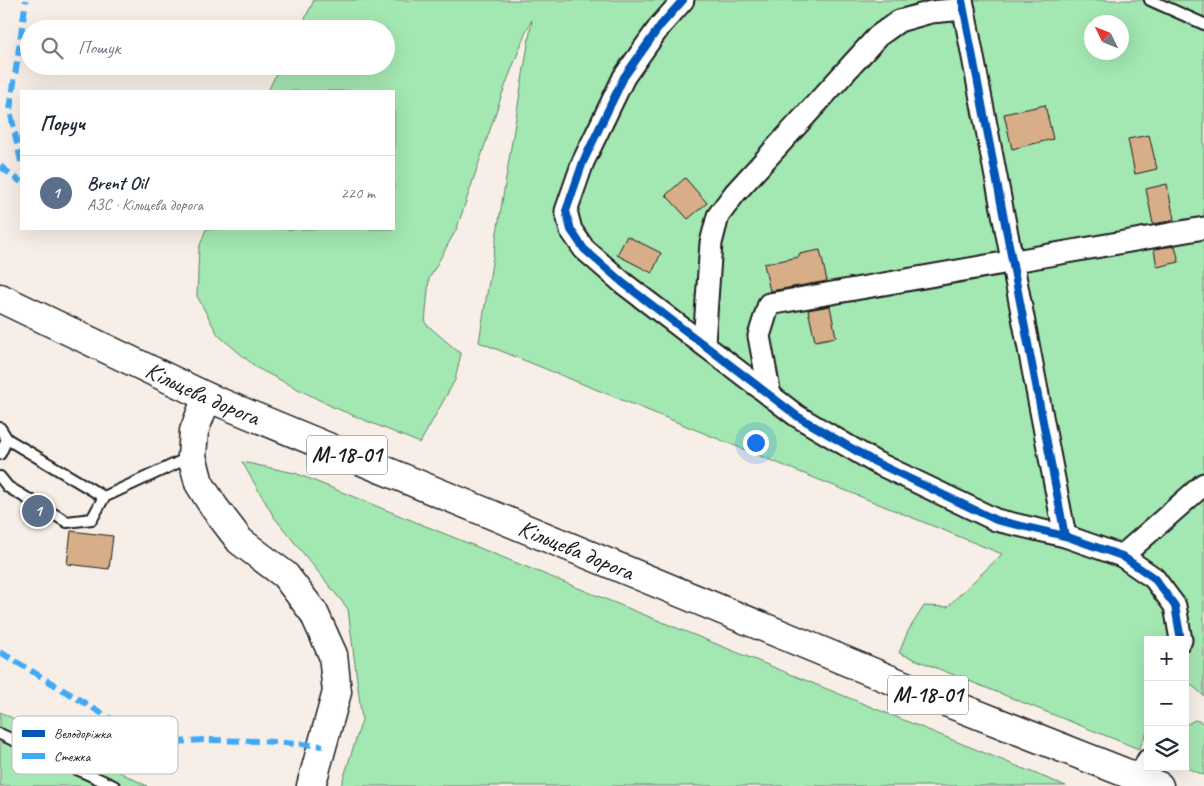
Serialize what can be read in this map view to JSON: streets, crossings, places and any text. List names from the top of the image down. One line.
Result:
{"streets":{"main road":["Кільцева дорога","М-18-01"]},"legend":["Велодоріжка","Стежка"],"north":"top left","page":{"search":"Пошук","heading":"Поруч","list":[{"mark":"1","name":"Brent Oil","note":"АЗС · Кільцева дорога","value":"220 m"}],"pins":"1","map_buttons":["+","−"]}}
